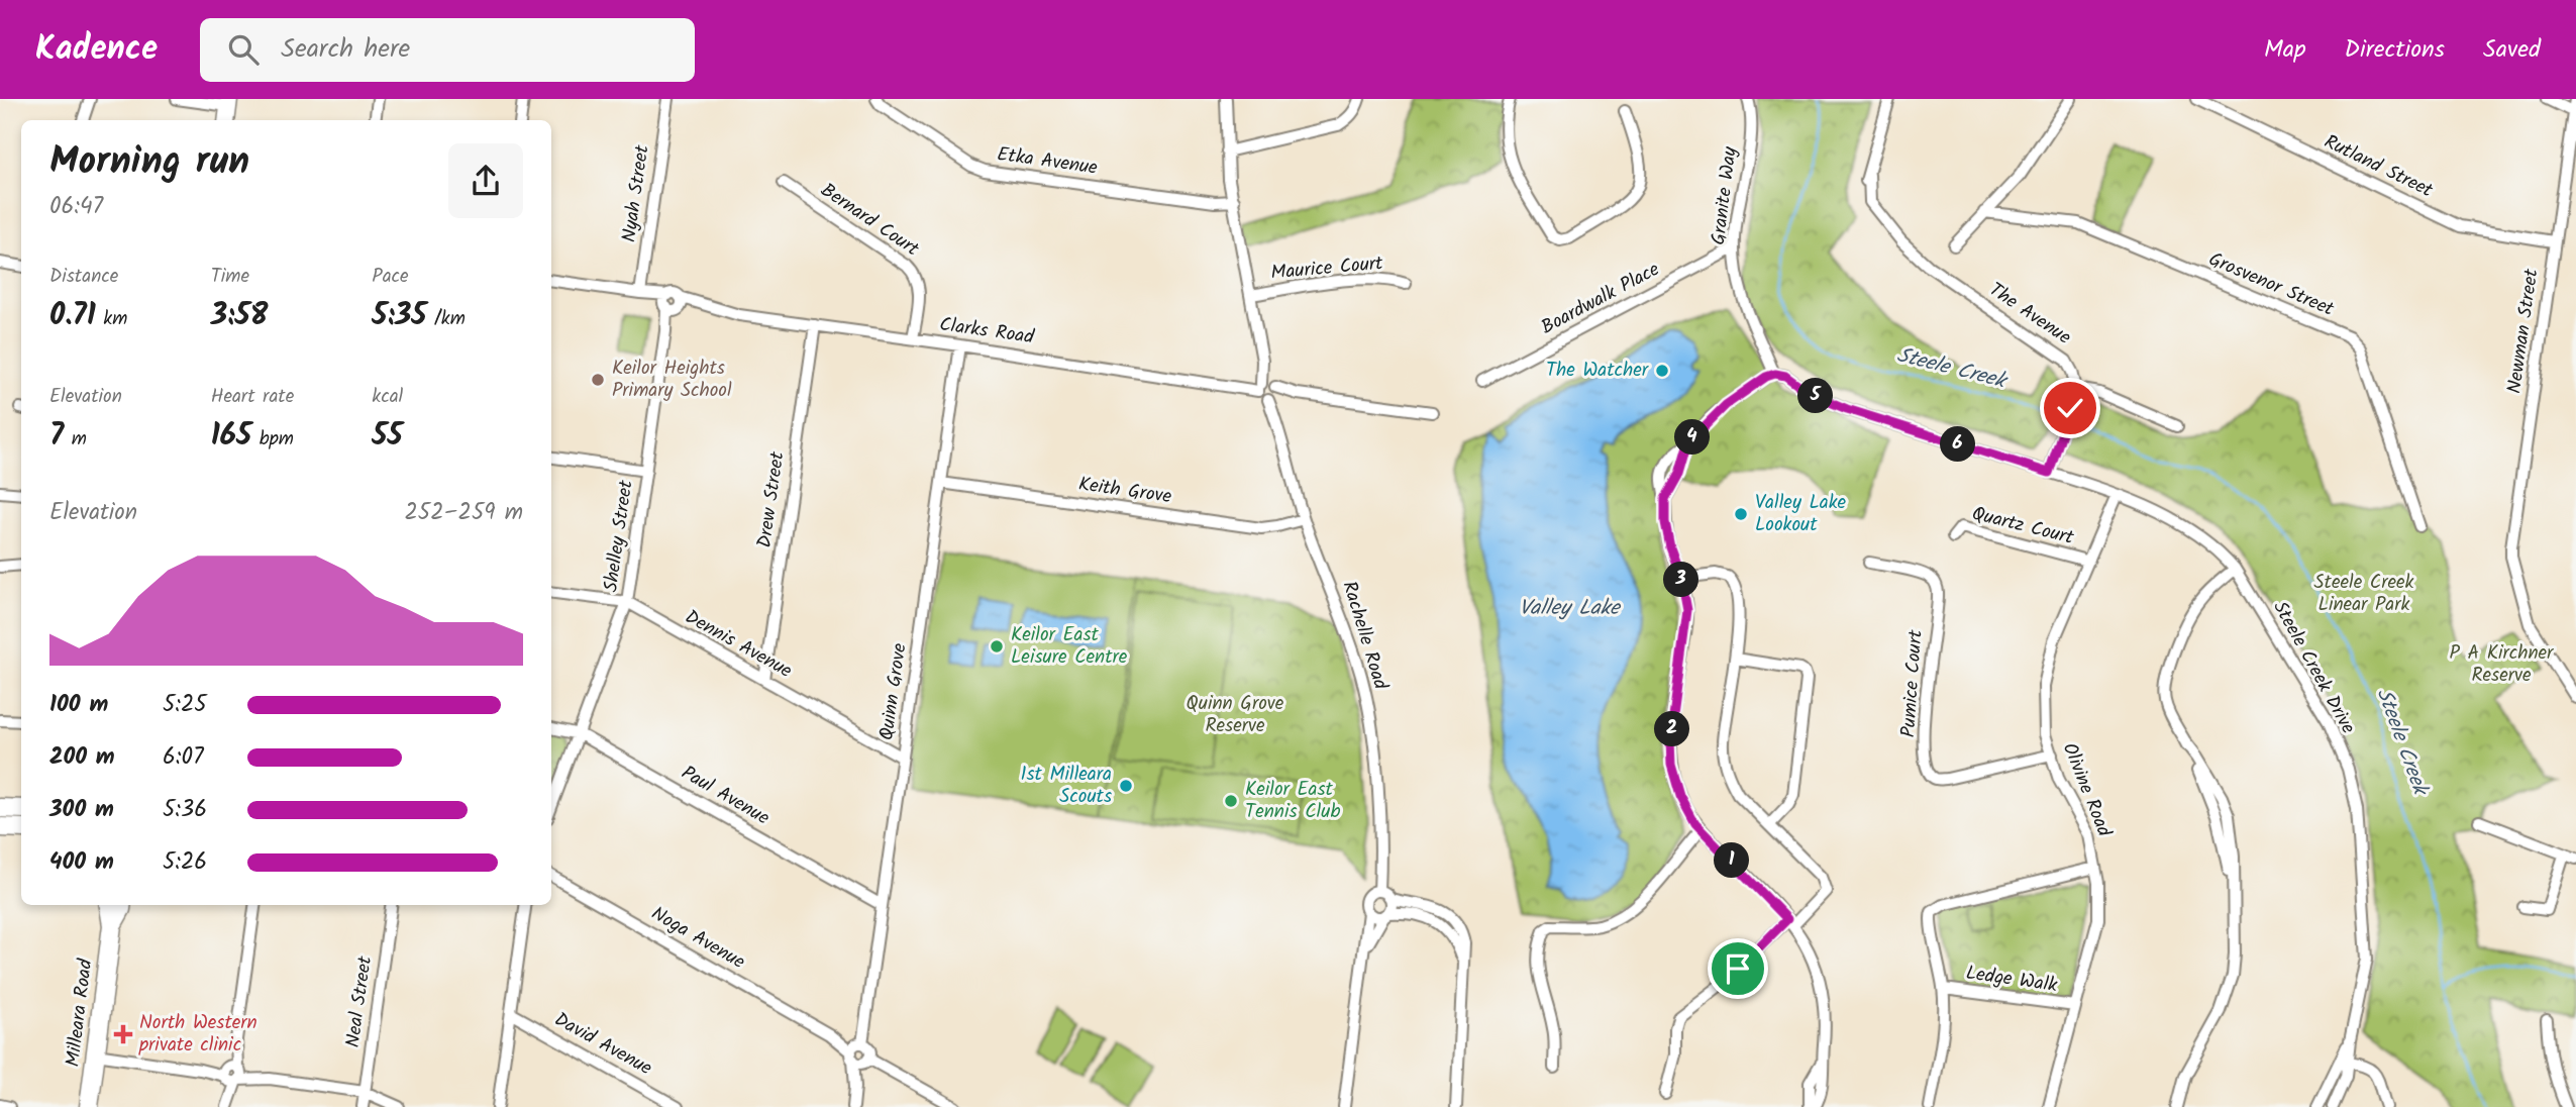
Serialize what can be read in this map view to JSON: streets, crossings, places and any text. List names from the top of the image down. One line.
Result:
{"streets":{"main road":["Milleara Road"],"street":["Etka Avenue","Rutland Street","Nyah Street","Granite Way","Bernard Court","Maurice Court","Grosvenor Street","Boardwalk Place","The Avenue","Clarks Road","Newman Street","Keith Grove","Drew Street","Quartz Court","Shelley Street","Rachelle Road","Dennis Avenue","Steele Creek Drive","Pumice Court","Quinn Grove","Olivine Road","Paul Avenue","Noga Avenue","Ledge Walk","Neal Street","David Avenue"]},"crossings":[["Etka Avenue","Rachelle Road"],["Rutland Street","Newman Street"],["Nyah Street","Clarks Road"],["Granite Way","Boardwalk Place"],["Granite Way","Steele Creek Drive"],["Bernard Court","Clarks Road"],["Maurice Court","Rachelle Road"],["Clarks Road","Drew Street"],["Clarks Road","Shelley Street"],["Clarks Road","Rachelle Road"],["Clarks Road","Quinn Grove"],["Keith Grove","Rachelle Road"],["Keith Grove","Quinn Grove"],["Drew Street","Dennis Avenue"],["Quartz Court","Olivine Road"],["Shelley Street","Dennis Avenue"],["Shelley Street","Paul Avenue"],["Dennis Avenue","Quinn Grove"],["Steele Creek Drive","Olivine Road"],["Pumice Court","Olivine Road"],["Quinn Grove","Paul Avenue"],["Quinn Grove","Noga Avenue"],["Olivine Road","Ledge Walk"]],"water":["Steele Creek","Valley Lake"],"parks":["Steele Creek Linear Park","P A Kirchner Reserve","Quinn Grove Reserve"],"places":{"other":["The Watcher","Keilor Heights Primary School","Valley Lake Lookout","Keilor East Leisure Centre","1st Milleara Scouts","Keilor East Tennis Club"],"health":["North Western private clinic"]},"page":{"header":"Kadence","search":"Search here","nav":["Map","Directions","Saved"],"heading":["Morning run","06:47"],"stats":[["Distance","0.71 km"],["Time","3:58"],["Pace","5:35 /km"],["Elevation","7 m"],["Heart rate","165 bpm"],["kcal","55"]],"pins":["5","4","6","3","2","1"],"chart":["Elevation","252–259 m"],"list":[{"name":"100 m","note":"5:25"},{"name":"200 m","note":"6:07"},{"name":"300 m","note":"5:36"},{"name":"400 m","note":"5:26"}]}}
